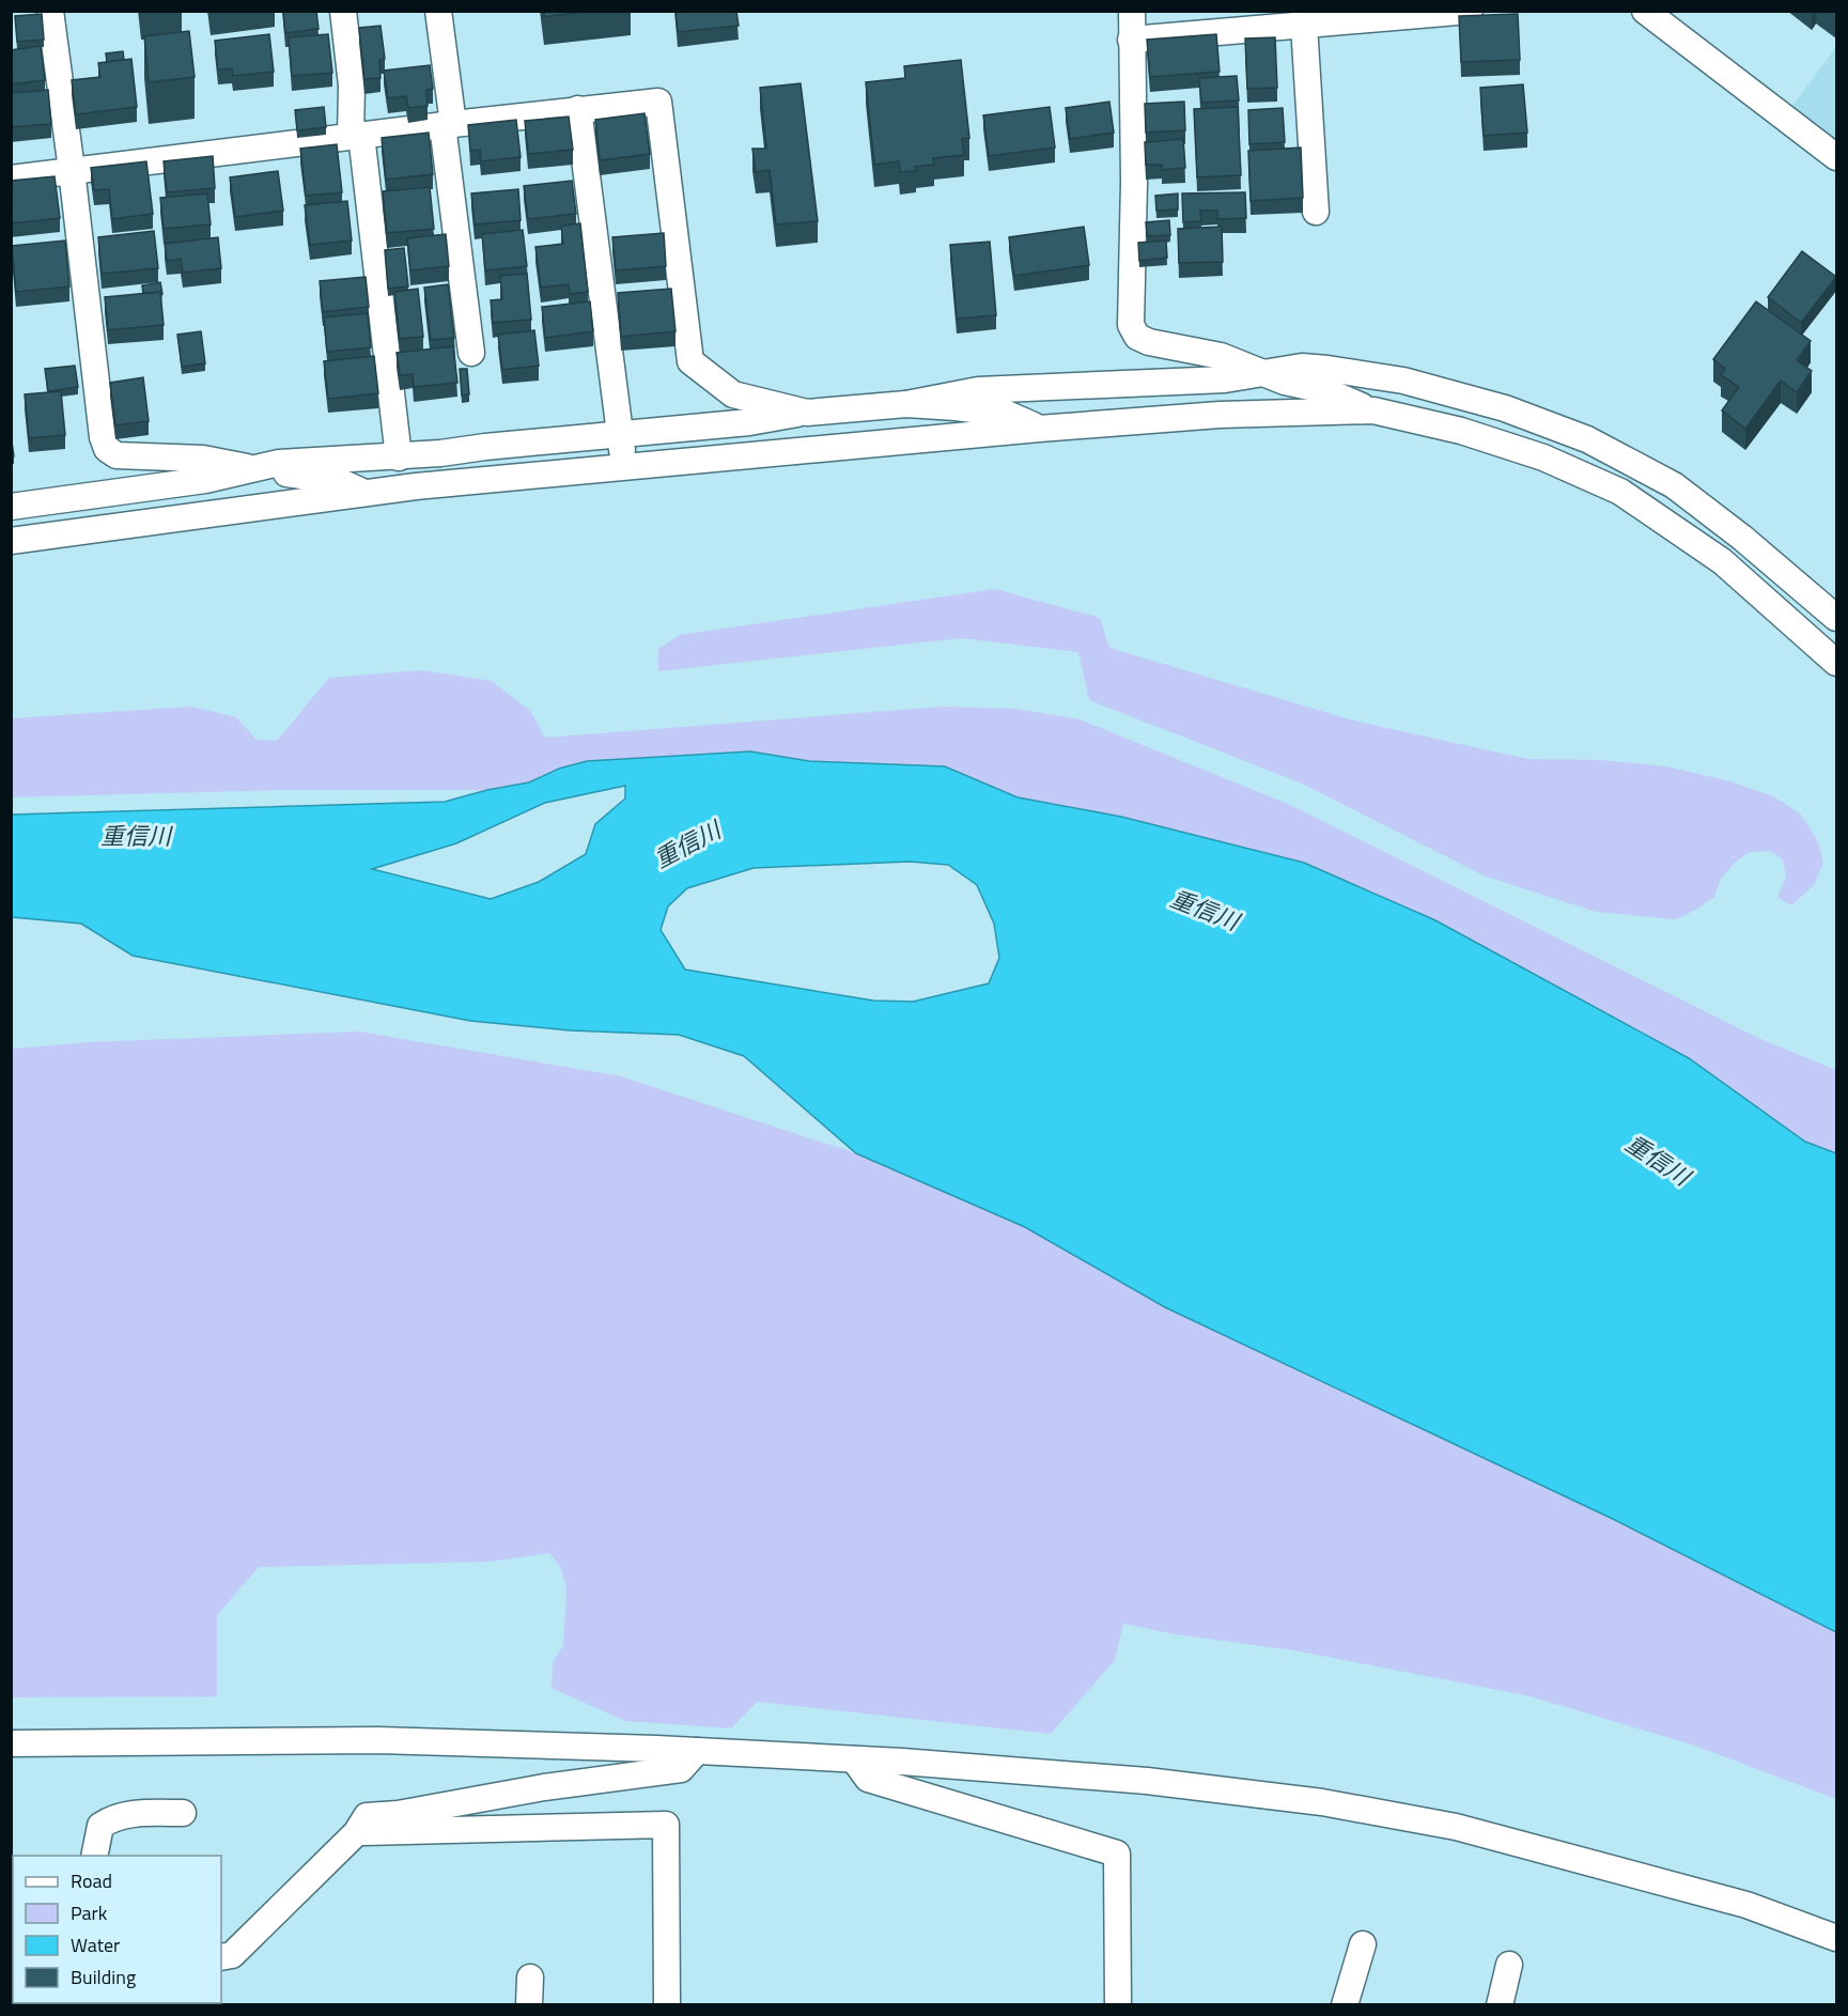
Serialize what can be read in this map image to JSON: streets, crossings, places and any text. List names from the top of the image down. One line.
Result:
{"water":["重信川"],"legend":["Road","Park","Water","Building"]}
